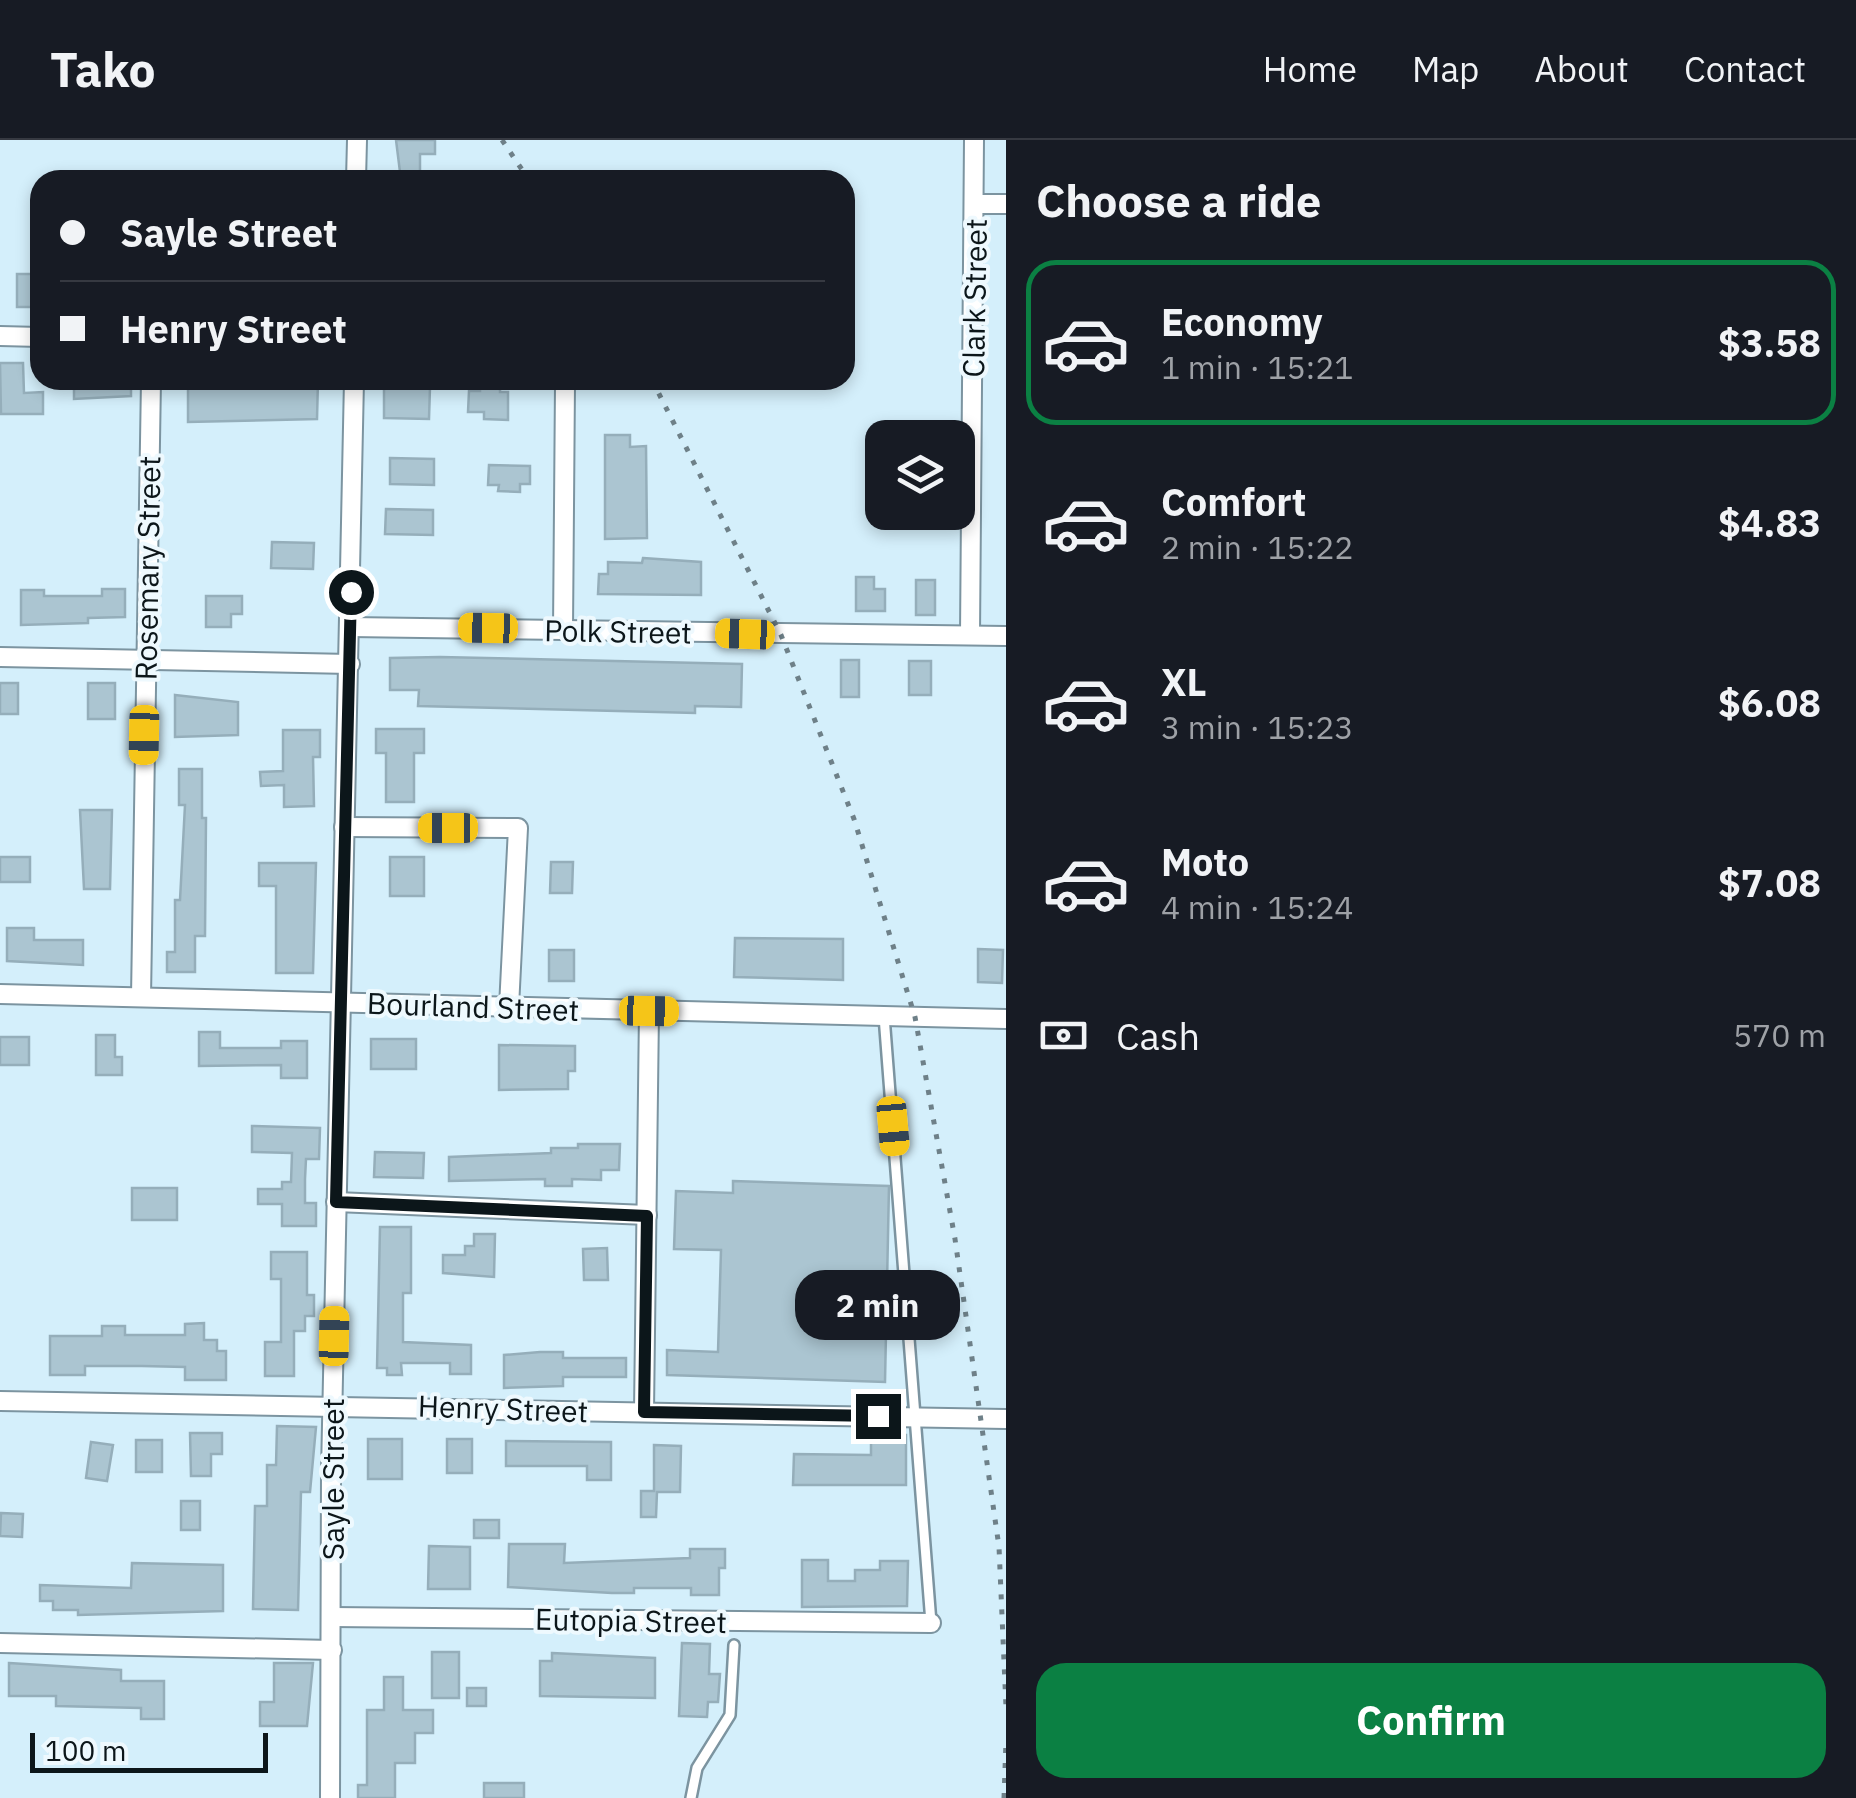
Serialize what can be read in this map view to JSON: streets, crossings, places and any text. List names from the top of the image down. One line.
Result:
{"streets":{"street":["Clark Street","Rosemary Street","Polk Street","Bourland Street","Henry Street","Sayle Street","Eutopia Street"]},"crossings":[["Clark Street","Polk Street"],["Rosemary Street","Bourland Street"],["Polk Street","Sayle Street"],["Bourland Street","Sayle Street"],["Henry Street","Sayle Street"],["Sayle Street","Eutopia Street"]],"scale_bar":"100 m","page":{"header":"Tako","nav":["Home","Map","About","Contact"],"heading":"Choose a ride","banner":["Sayle Street","Henry Street"],"list":[{"name":"Economy","note":"1 min · 15:21","value":"$3.58"},{"name":"Comfort","note":"2 min · 15:22","value":"$4.83"},{"name":"XL","note":"3 min · 15:23","value":"$6.08"},{"name":"Moto","note":"4 min · 15:24","value":"$7.08"}],"pay":["Cash","570 m"],"bubble":"2 min","buttons":"Confirm","scale":"100 m"}}
